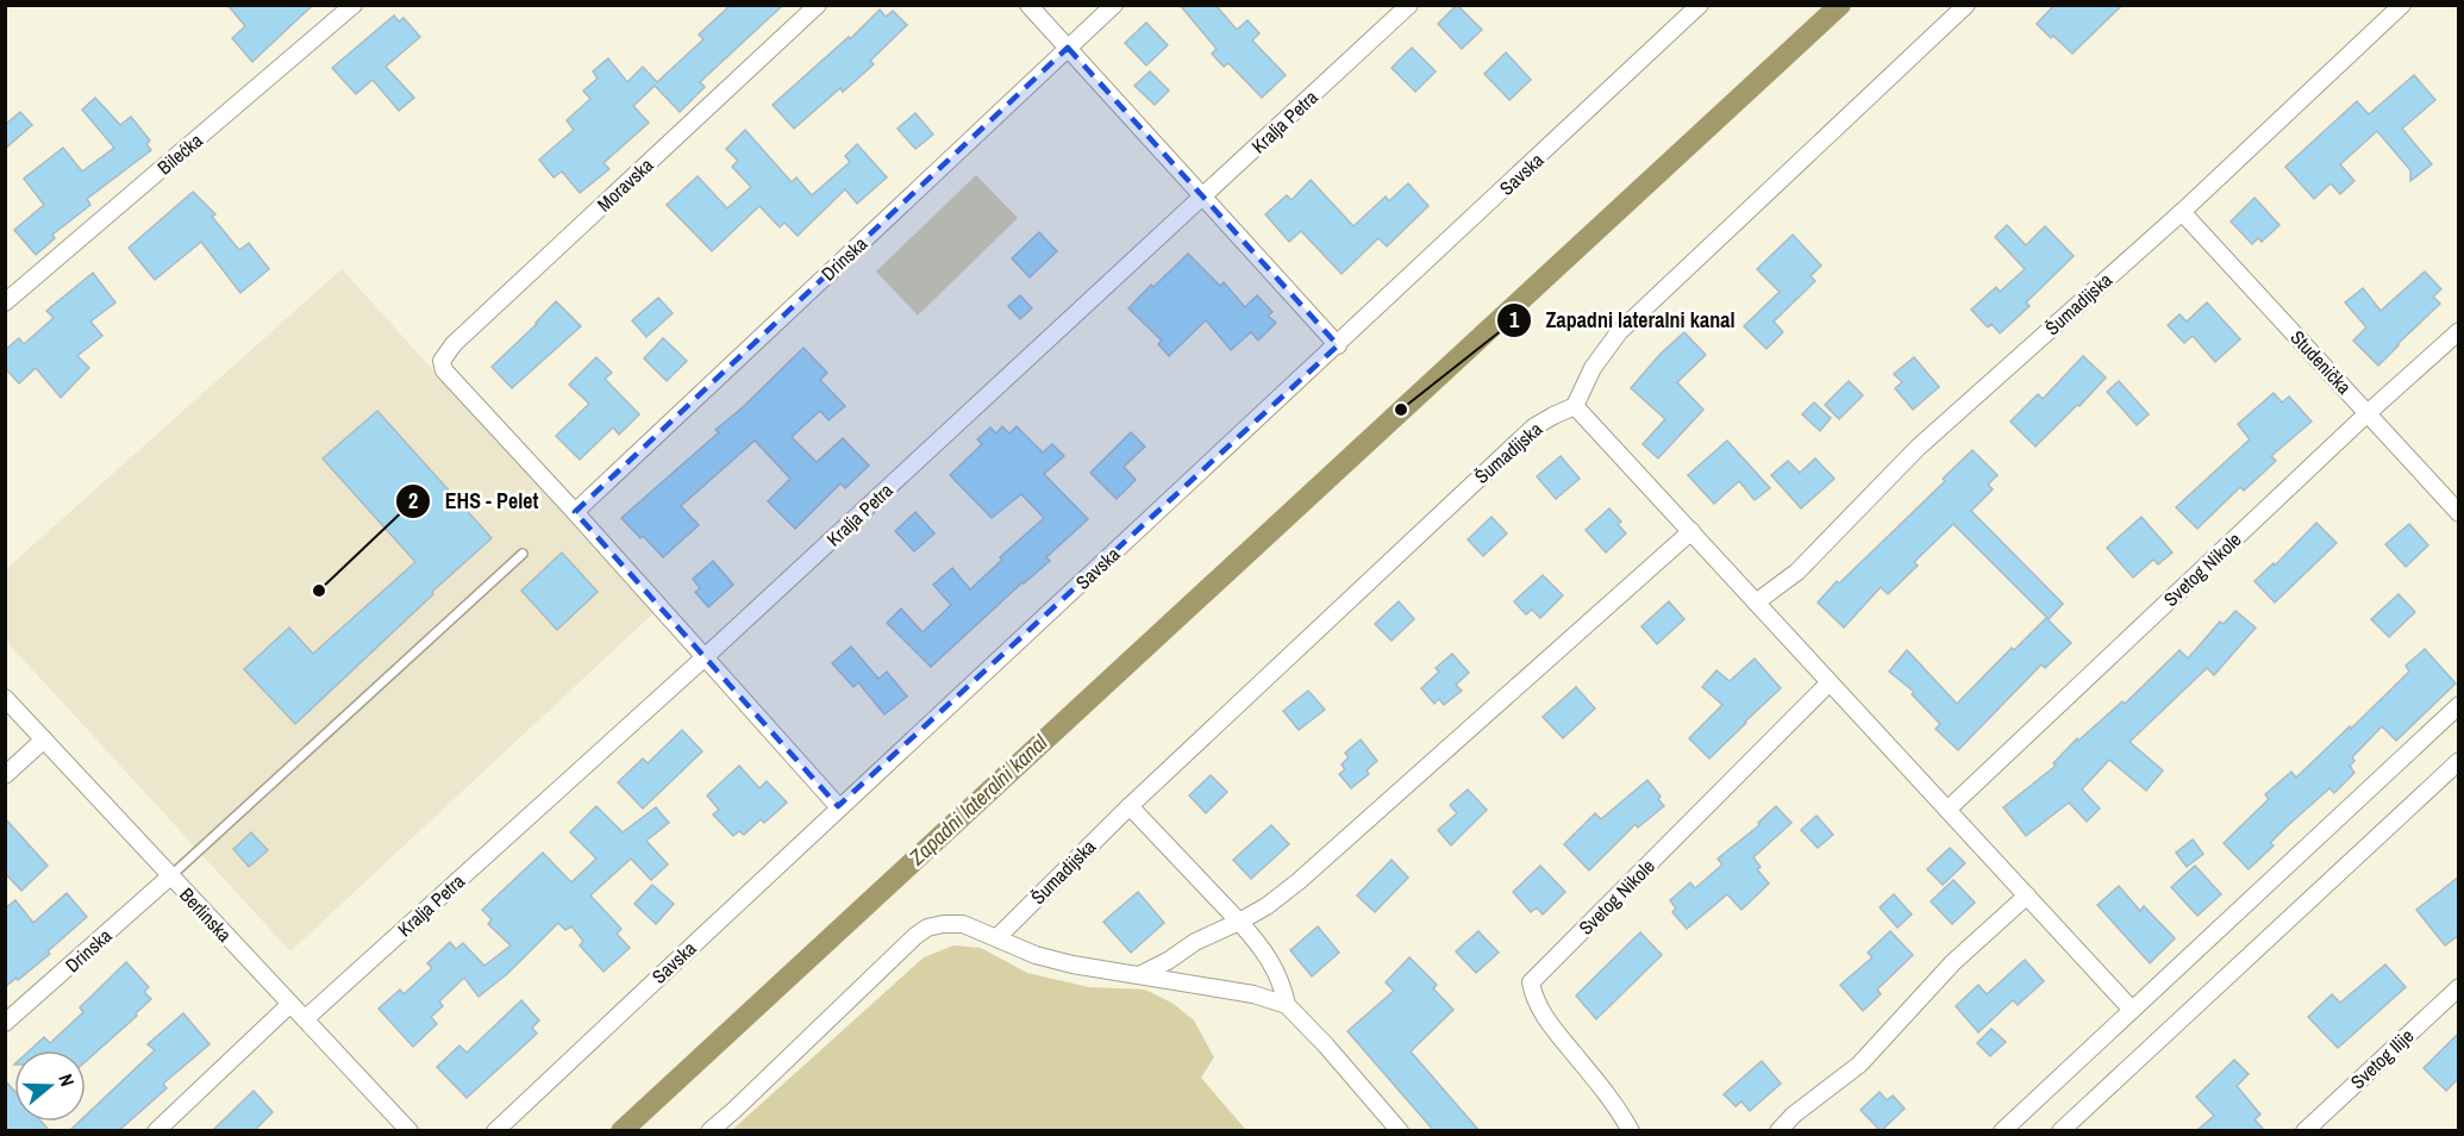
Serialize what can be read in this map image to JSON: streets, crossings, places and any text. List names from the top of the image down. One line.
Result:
{"streets":{"street":["Kralja Petra","Bilećka","Savska","Moravska","Drinska","Šumadijska","Studenička","Svetog Nikole","Berlinska","Svetog Ilije"]},"crossings":[["Kralja Petra","Berlinska"],["Moravska","Drinska"],["Drinska","Berlinska"],["Šumadijska","Studenička"],["Studenička","Svetog Nikole"]],"water":["Zapadni lateralni kanal"],"places":["Zapadni lateralni kanal","EHS - Pelet"],"north":"right"}
